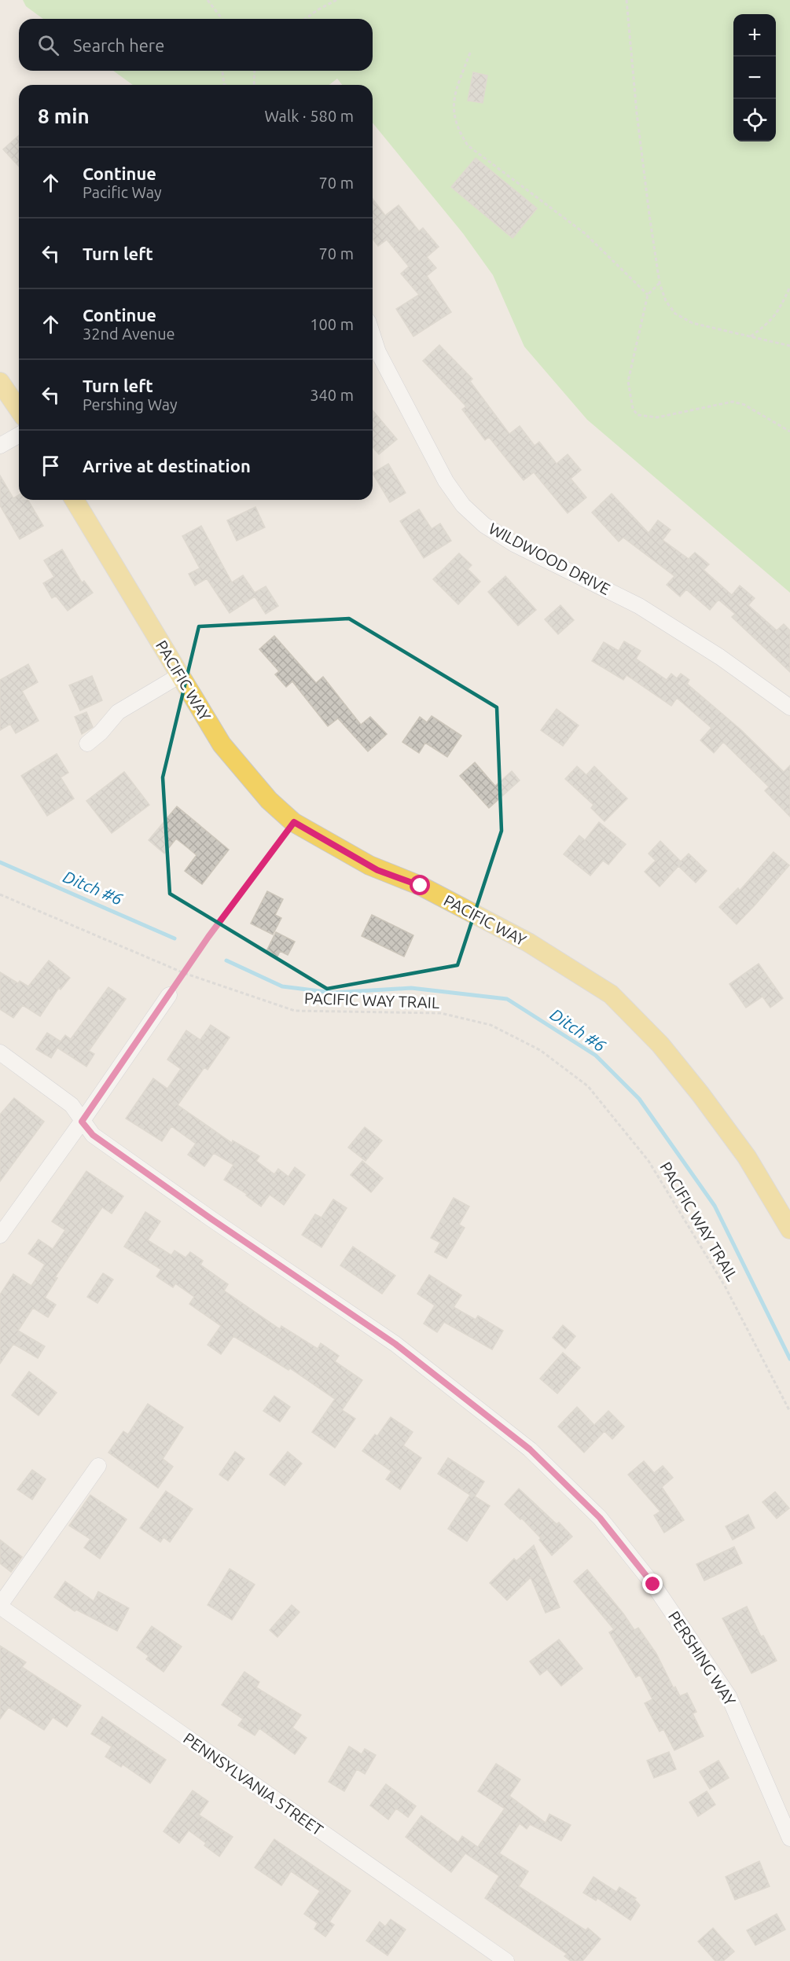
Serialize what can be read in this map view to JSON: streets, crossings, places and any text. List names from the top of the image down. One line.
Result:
{"streets":{"main road":["PACIFIC WAY"],"street":["WILDWOOD DRIVE","PERSHING WAY","PENNSYLVANIA STREET"],"path":["PACIFIC WAY TRAIL"]},"water":["Ditch #6"],"page":{"map_buttons":["+","−"],"search":"Search here","heading":["8 min","Walk · 580 m"],"list":[["Continue","Pacific Way","70 m"],["Turn left","70 m"],["Continue","32nd Avenue","100 m"],["Turn left","Pershing Way","340 m"],"Arrive at destination"]}}
